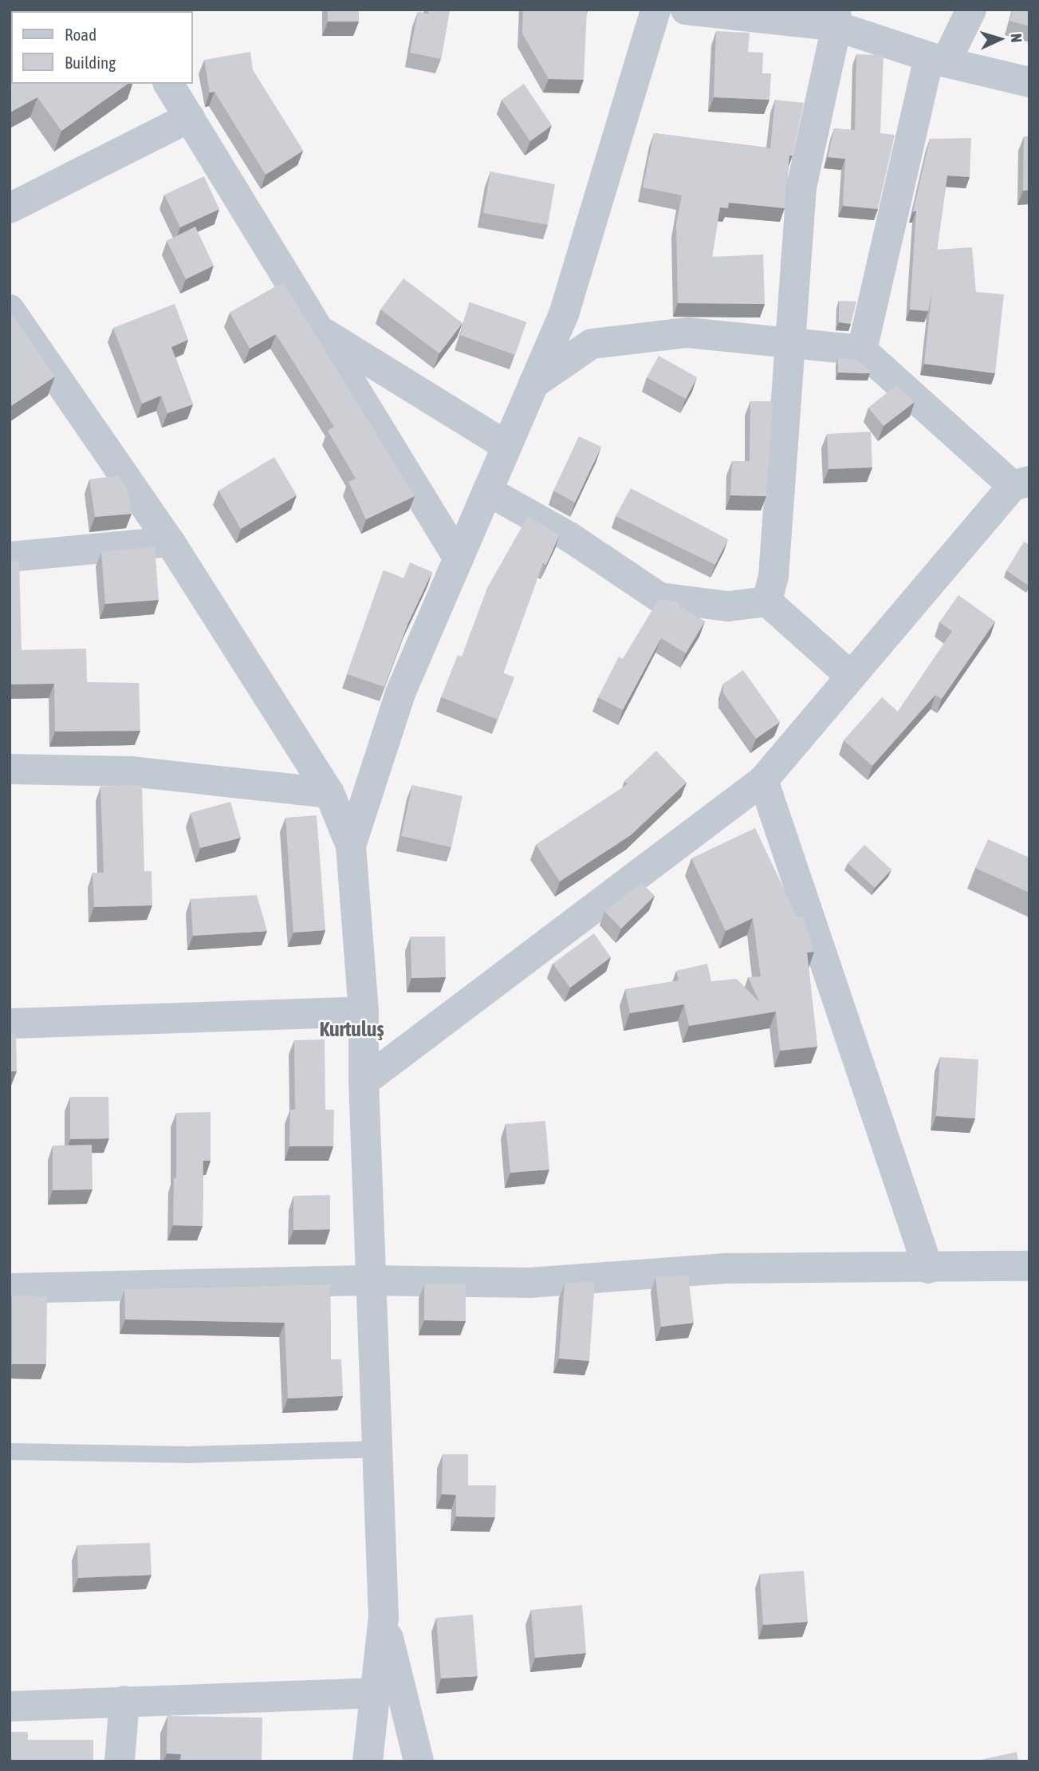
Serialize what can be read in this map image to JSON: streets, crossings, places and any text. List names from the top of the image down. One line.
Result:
{"districts":["Kurtuluş"],"legend":["Road","Building"],"north":"right"}
